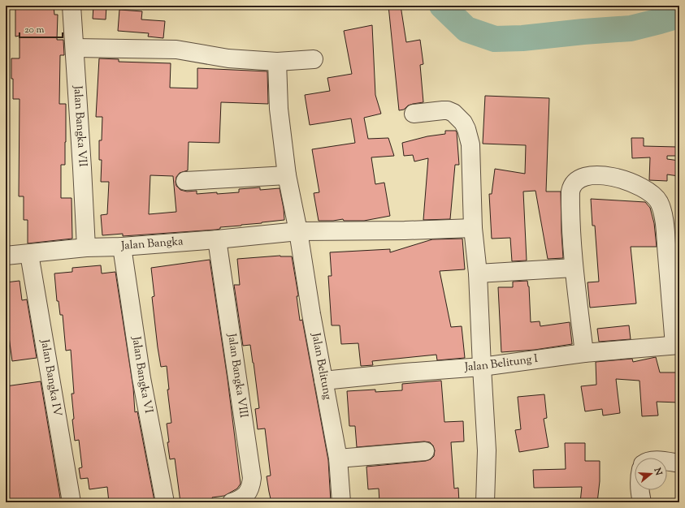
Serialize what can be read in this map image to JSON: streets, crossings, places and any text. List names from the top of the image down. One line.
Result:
{"streets":{"street":["Jalan Bangka VII","Jalan Bangka","Jalan Belitung I","Jalan Belitung","Jalan Bangka VI","Jalan Bangka VIII","Jalan Bangka IV"]},"crossings":[["Jalan Bangka VII","Jalan Bangka"],["Jalan Bangka","Jalan Belitung"],["Jalan Bangka","Jalan Bangka VI"],["Jalan Bangka","Jalan Bangka VIII"],["Jalan Bangka","Jalan Bangka IV"],["Jalan Belitung I","Jalan Belitung"]],"scale_bar":"20 m","north":"right"}
